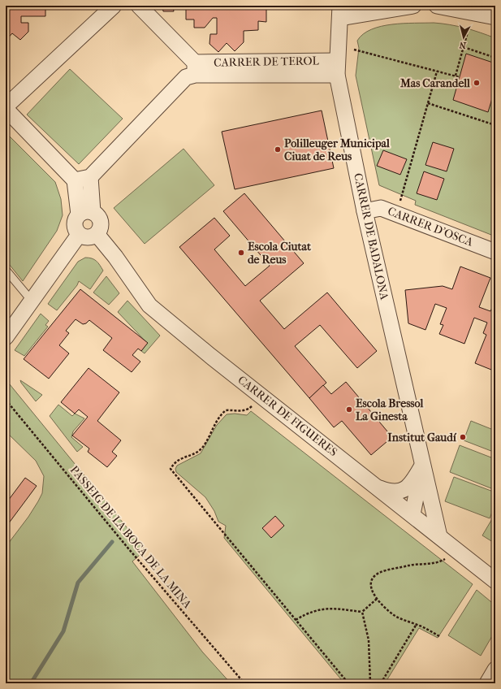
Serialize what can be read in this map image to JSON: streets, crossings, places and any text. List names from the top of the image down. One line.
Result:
{"streets":{"street":["CARRER DE TEROL","CARRER D'OSCA","CARRER DE BADALONA","CARRER DE FIGUERES"],"path":["PASSEIG DE LA BOCA DE LA MINA"]},"crossings":[["CARRER DE TEROL","CARRER DE BADALONA"],["CARRER D'OSCA","CARRER DE BADALONA"],["CARRER DE BADALONA","CARRER DE FIGUERES"]],"places":["Mas Carandell","Polilleuger Municipal Ciuat de Reus","Escola Ciutat de Reus","Escola Bressol La Ginesta","Institut Gaudí"],"north":"bottom"}
